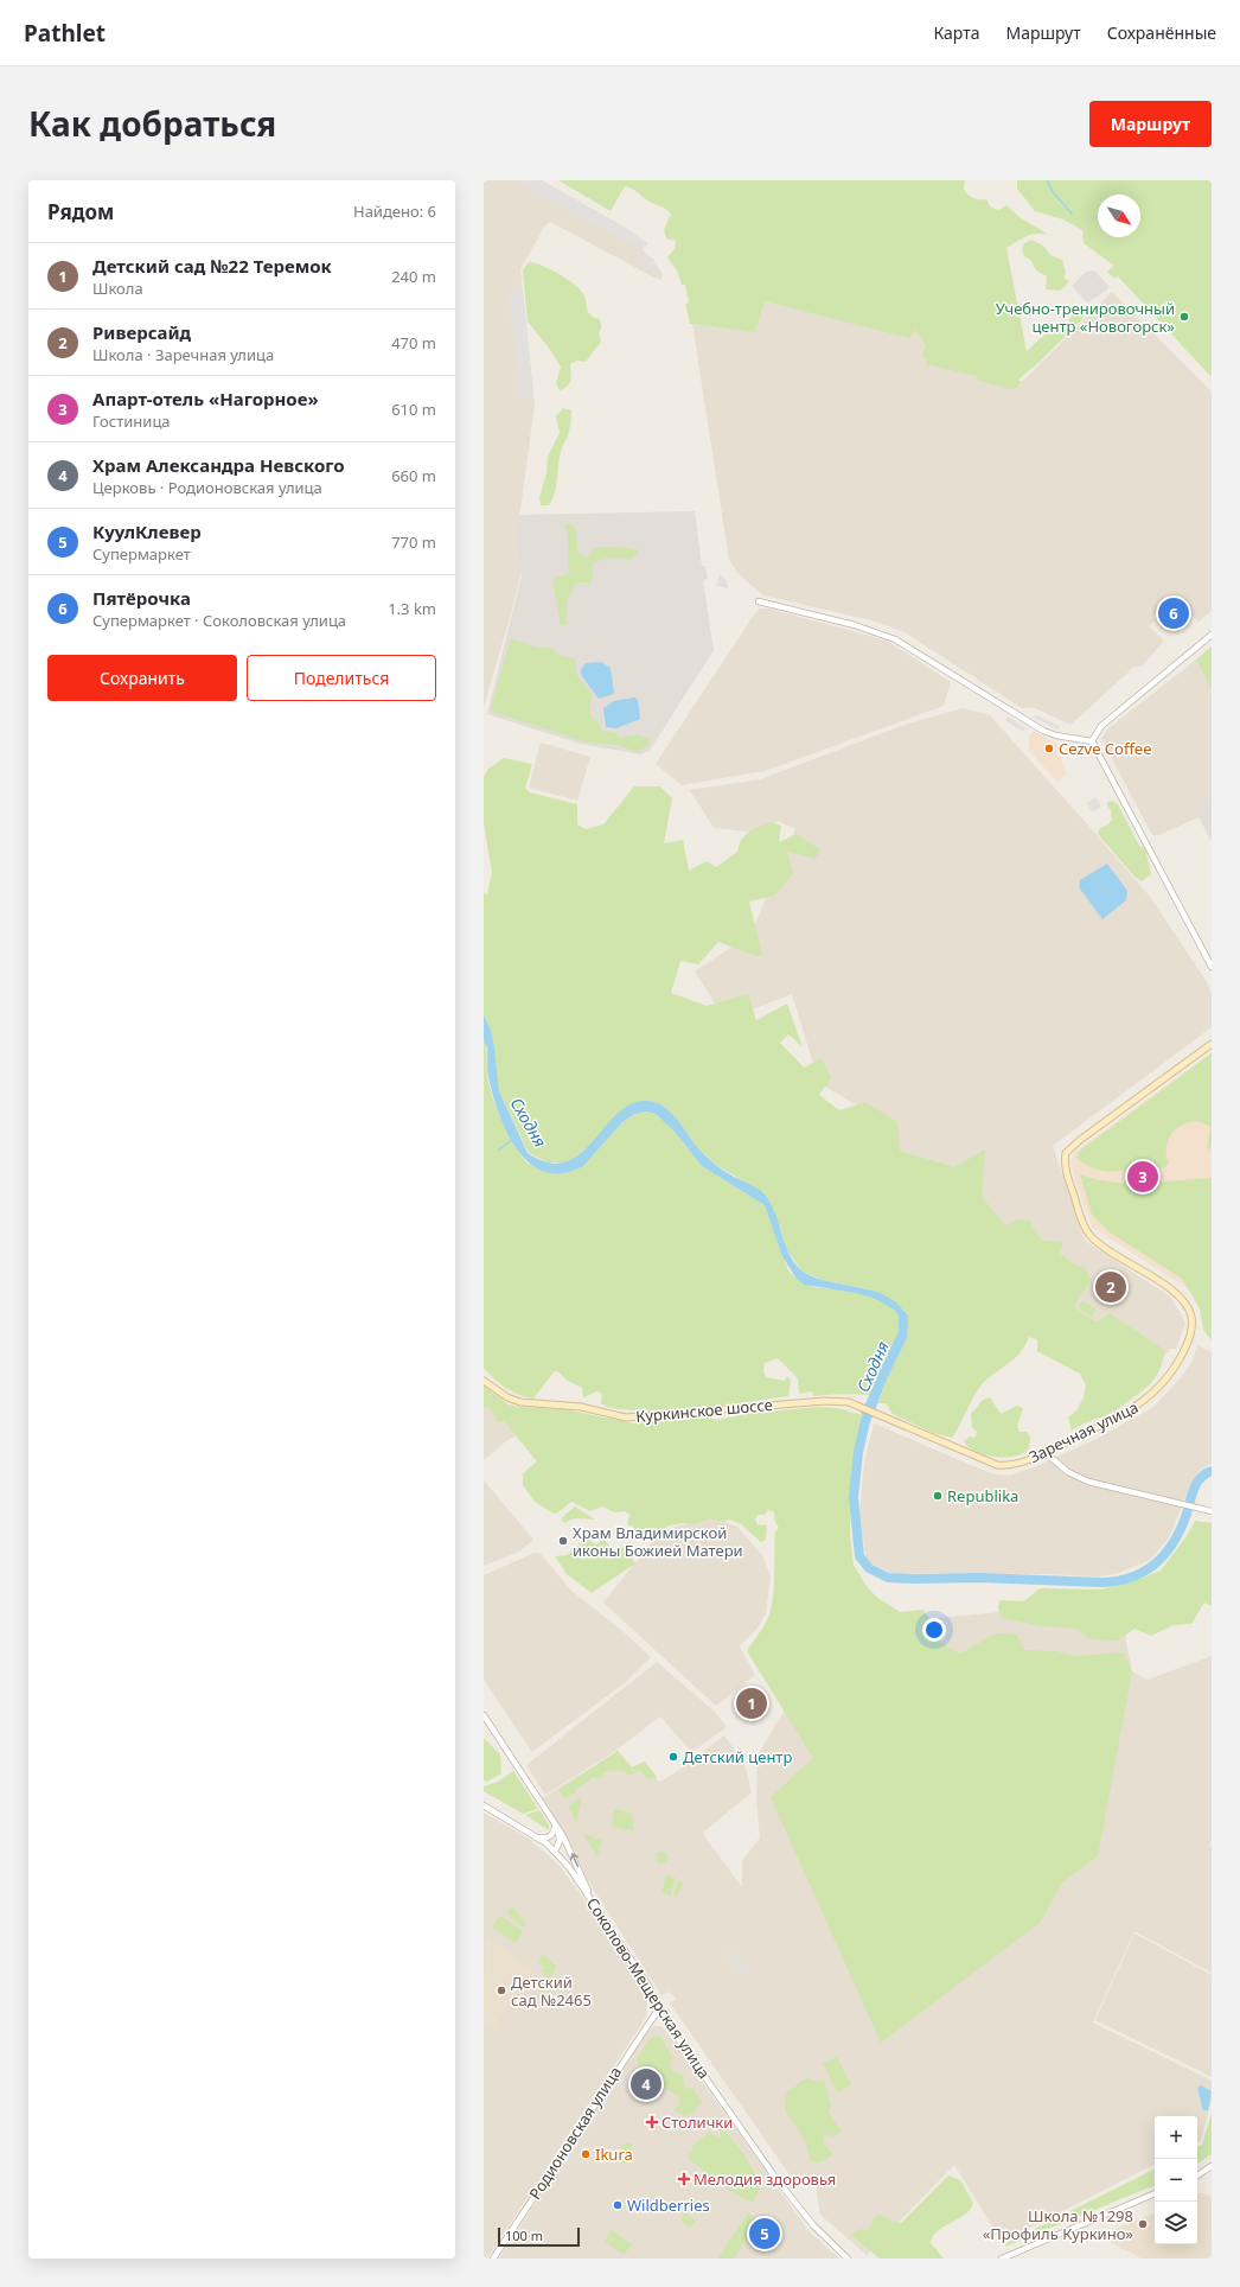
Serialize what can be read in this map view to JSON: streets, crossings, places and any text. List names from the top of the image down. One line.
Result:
{"streets":{"main road":["Куркинское шоссе","Заречная улица"],"street":["Соколово-Мещерская улица","Родионовская улица"]},"crossings":[["Куркинское шоссе","Заречная улица"],["Соколово-Мещерская улица","Родионовская улица"]],"water":["Сходня"],"places":{"other":["Учебно-тренировочный центр «Новогорск»","Cezve Coffee","Republika","Храм Владимирской иконы Божией Матери","Детский центр","Детский сад №2465","Ikura","Wildberries","Школа №1298 «Профиль Куркино»"],"health":["Столички","Мелодия здоровья"]},"scale_bar":"100 m","north":"bottom right","page":{"header":"Pathlet","nav":["Карта","Маршрут","Сохранённые"],"title":"Как добраться","buttons":["Маршрут",["Сохранить","Поделиться"]],"heading":["Рядом","Найдено: 6"],"list":[{"mark":"1","name":"Детский сад №22 Теремок","note":"Школа","value":"240 m"},{"mark":"2","name":"Риверсайд","note":"Школа · Заречная улица","value":"470 m"},{"mark":"3","name":"Апарт-отель «Нагорное»","note":"Гостиница","value":"610 m"},{"mark":"4","name":"Храм Александра Невского","note":"Церковь · Родионовская улица","value":"660 m"},{"mark":"5","name":"КуулКлевер","note":"Супермаркет","value":"770 m"},{"mark":"6","name":"Пятёрочка","note":"Супермаркет · Соколовская улица","value":"1.3 km"}],"pins":["6","3","2","1","4","5"],"map_buttons":["+","−"],"scale":"100 m"}}
